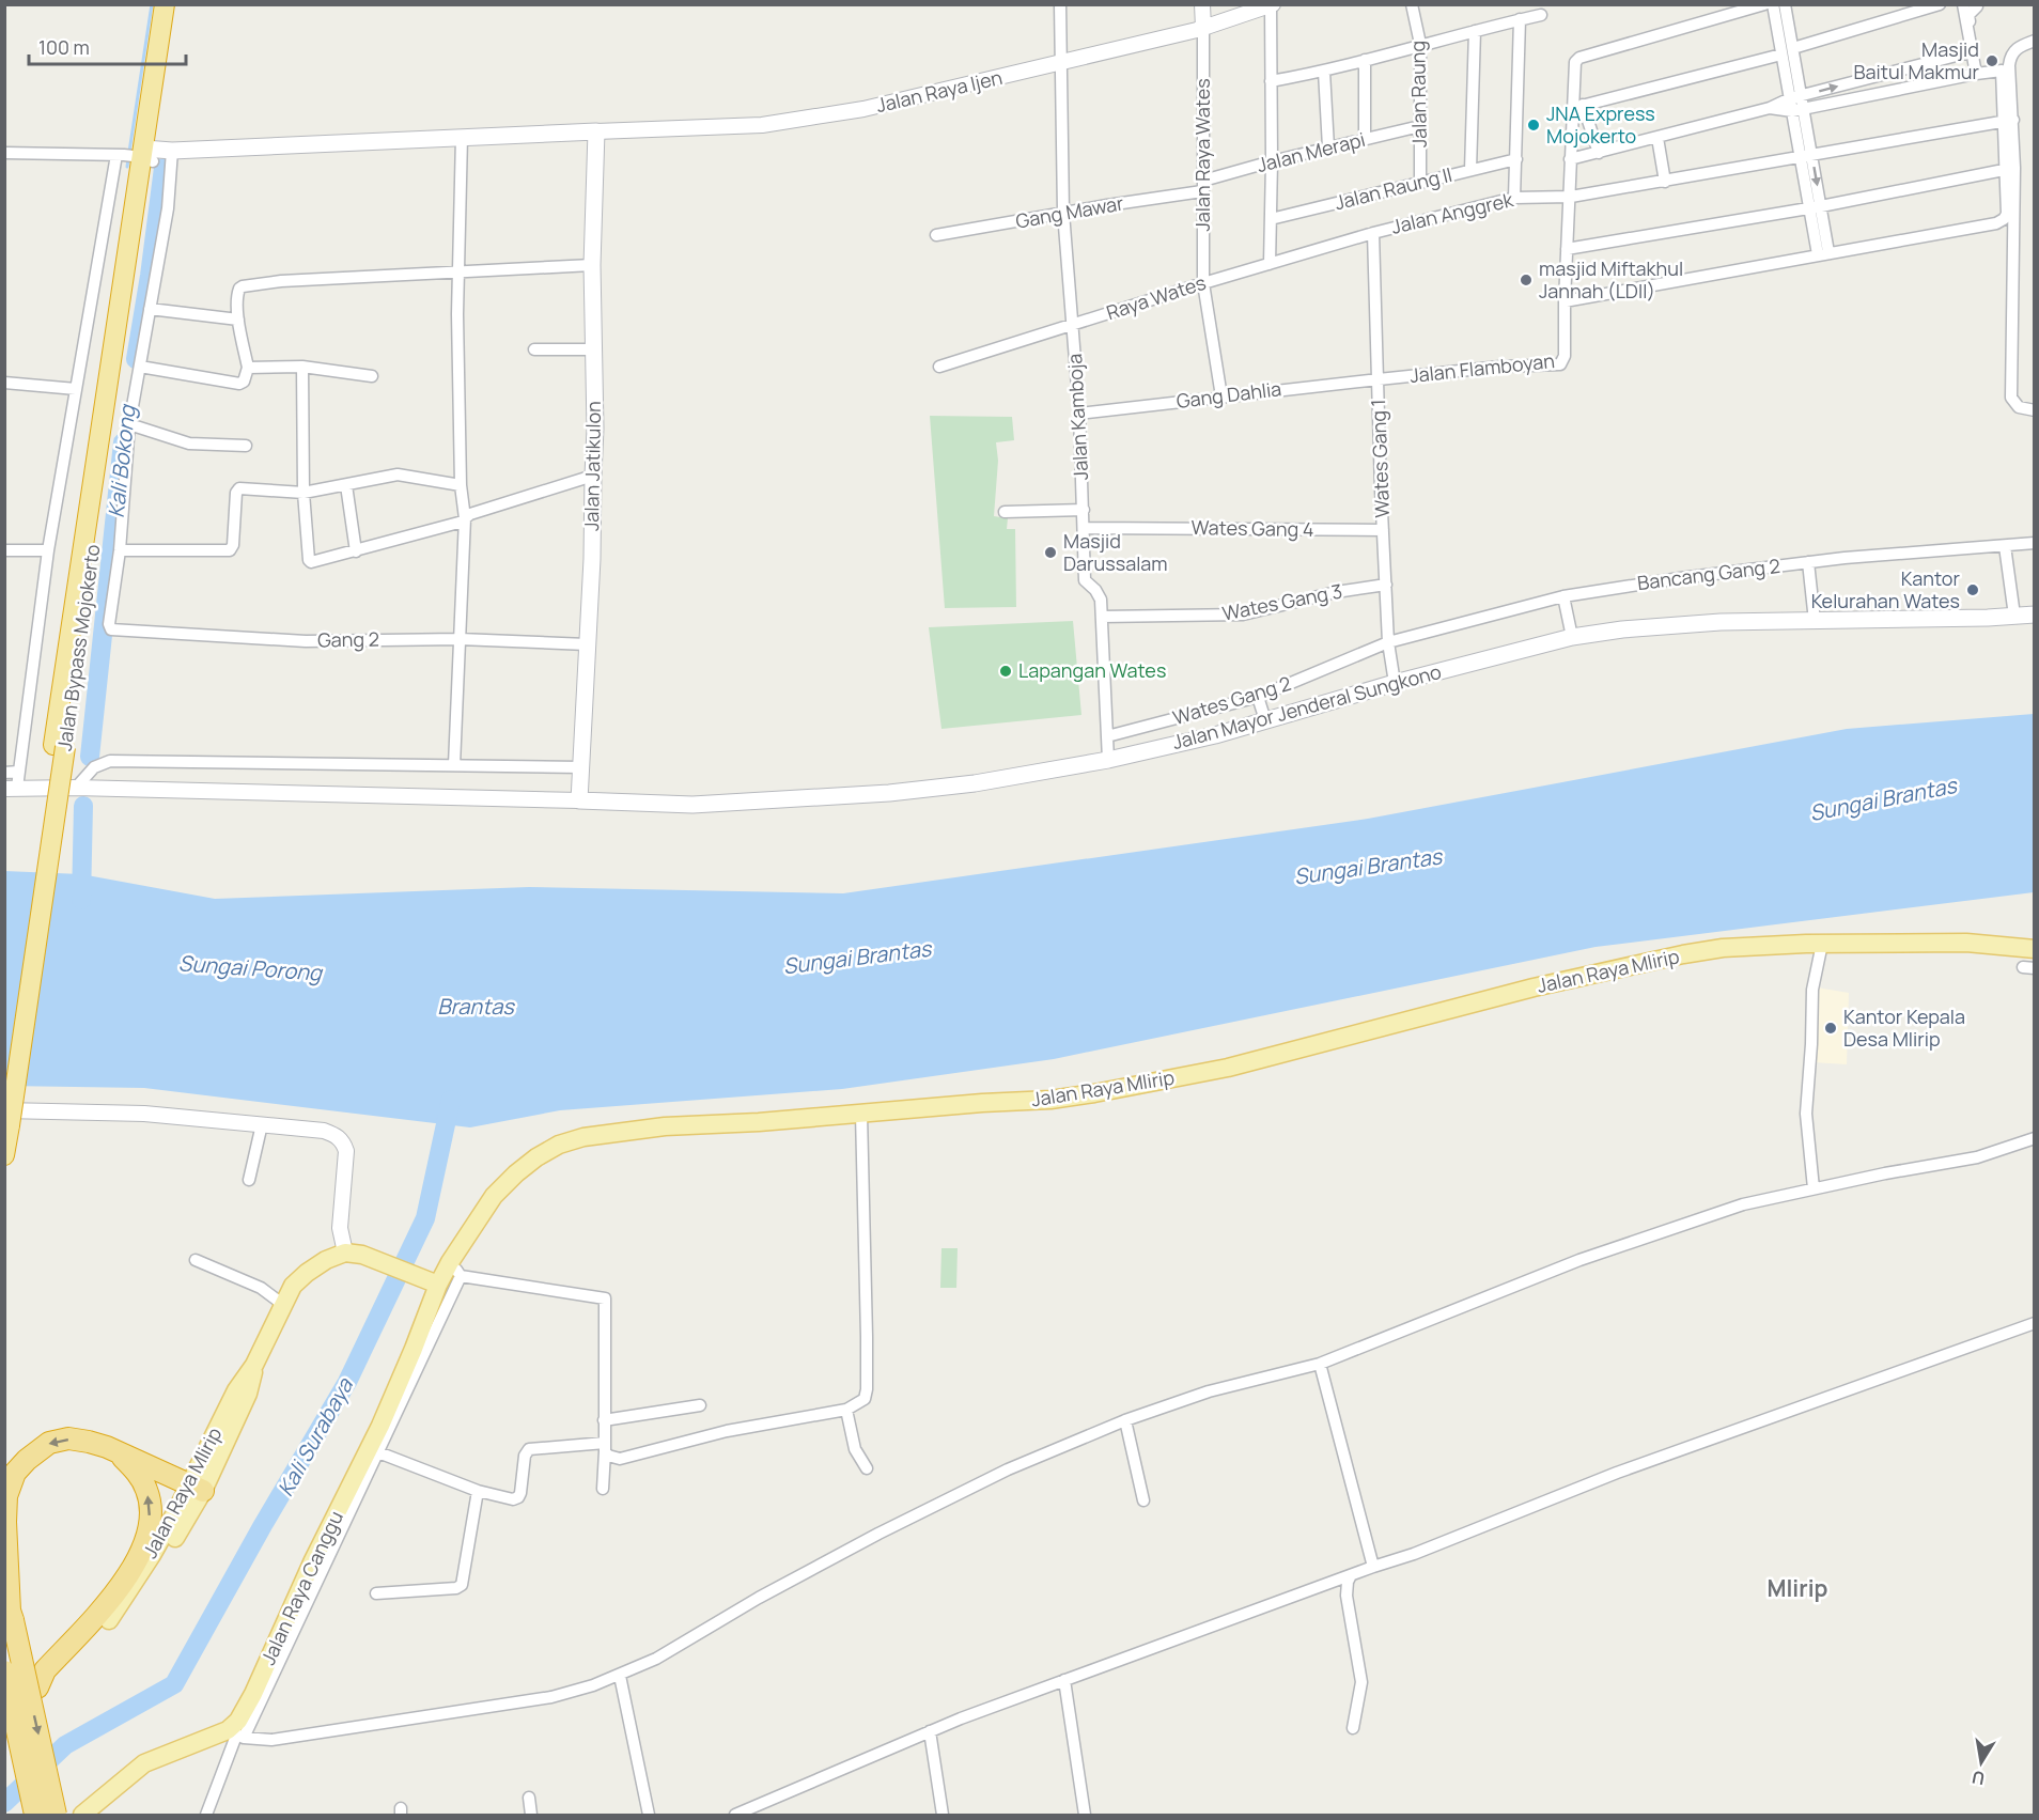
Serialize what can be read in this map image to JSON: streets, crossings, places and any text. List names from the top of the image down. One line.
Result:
{"streets":{"highway":["Jalan Bypass Mojokerto"],"main road":["Jalan Jatikulon","Jalan Mayor Jenderal Sungkono","Jalan Raya Mlirip","Jalan Raya Canggu"],"street":["Jalan Raya Ijen","Jalan Raung","Jalan Merapi","Jalan Raya Wates","Jalan Raung II","Gang Mawar","Jalan Anggrek","Raya Wates","Jalan Flamboyan","Gang Dahlia","Jalan Kamboja","Wates Gang 1","Wates Gang 4","Bancang Gang 2","Wates Gang 3","Gang 2","Wates Gang 2"]},"crossings":[["Jalan Raya Ijen","Jalan Raya Wates"],["Jalan Raya Ijen","Jalan Kamboja"],["Jalan Raya Ijen","Jalan Jatikulon"],["Jalan Raung","Jalan Merapi"],["Jalan Raung","Jalan Raung II"],["Jalan Merapi","Jalan Raya Wates"],["Jalan Merapi","Gang Mawar"],["Jalan Raya Wates","Gang Mawar"],["Jalan Raya Wates","Raya Wates"],["Jalan Raya Wates","Gang Dahlia"],["Gang Mawar","Jalan Kamboja"],["Jalan Anggrek","Raya Wates"],["Jalan Anggrek","Jalan Flamboyan"],["Jalan Anggrek","Wates Gang 1"],["Raya Wates","Jalan Kamboja"],["Raya Wates","Wates Gang 1"],["Jalan Flamboyan","Gang Dahlia"],["Jalan Flamboyan","Wates Gang 1"],["Gang Dahlia","Jalan Kamboja"],["Gang Dahlia","Wates Gang 1"],["Jalan Kamboja","Wates Gang 4"],["Jalan Kamboja","Wates Gang 3"],["Jalan Kamboja","Wates Gang 2"],["Jalan Kamboja","Jalan Mayor Jenderal Sungkono"],["Wates Gang 1","Wates Gang 4"],["Wates Gang 1","Bancang Gang 2"],["Wates Gang 1","Wates Gang 3"],["Wates Gang 1","Wates Gang 2"],["Wates Gang 1","Jalan Mayor Jenderal Sungkono"],["Jalan Jatikulon","Gang 2"],["Jalan Jatikulon","Jalan Mayor Jenderal Sungkono"],["Bancang Gang 2","Wates Gang 2"],["Jalan Raya Mlirip","Jalan Raya Canggu"]],"districts":["Mlirip"],"water":["Kali Bokong","Sungai Brantas","Sungai Porong","Brantas","Kali Surabaya"],"places":["Masjid Baitul Makmur","JNA Express Mojokerto","masjid Miftakhul Jannah (LDII)","Masjid Darussalam","Kantor Kelurahan Wates","Lapangan Wates","Kantor Kepala Desa Mlirip"],"scale_bar":"100 m","north":"bottom"}
